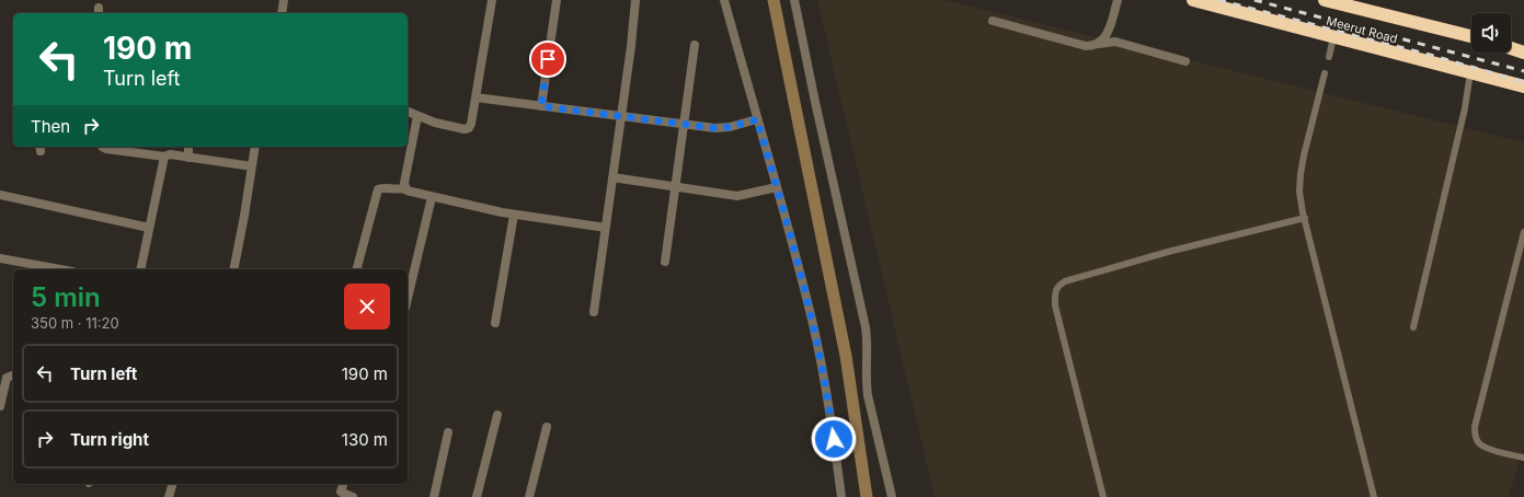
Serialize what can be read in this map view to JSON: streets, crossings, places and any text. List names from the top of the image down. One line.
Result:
{"streets":{"highway":["Meerut Road"]},"page":{"turn":["190 m","Turn left"],"then":"Then","heading":["5 min","350 m · 11:20"],"list":[{"name":"Turn left","value":"190 m"},{"name":"Turn right","value":"130 m"}]}}
